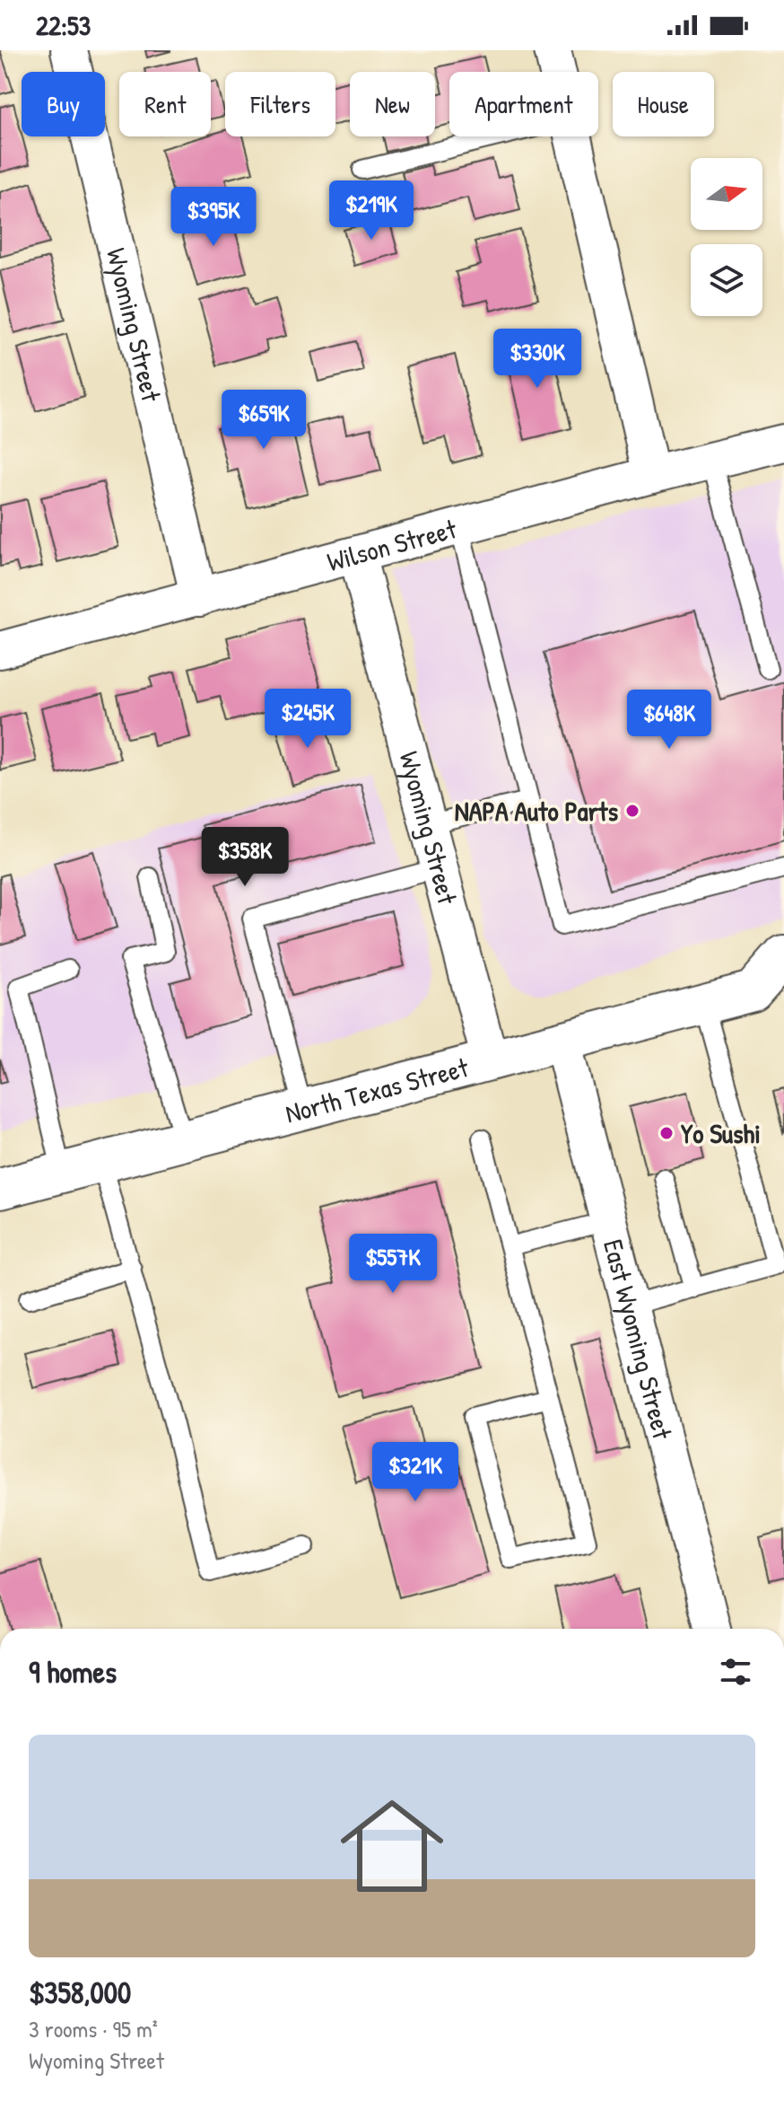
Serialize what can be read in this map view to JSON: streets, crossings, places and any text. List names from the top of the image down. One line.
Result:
{"streets":{"main road":["North Texas Street"],"street":["Wyoming Street","Wilson Street","East Wyoming Street"]},"crossings":[["Wyoming Street","Wilson Street"],["Wyoming Street","North Texas Street"],["North Texas Street","East Wyoming Street"]],"places":["NAPA Auto Parts","Yo Sushi"],"north":"right","page":{"status":"22:53","chip":["Buy","Rent","Filters","New","Apartment","House"],"price":["$219K","$395K","$330K","$659K","$245K","$648K","$358K","$557K","$321K"],"heading":"9 homes","list":[{"name":"$358,000","note":"3 rooms · 95 m² · Wyoming Street"}]}}
